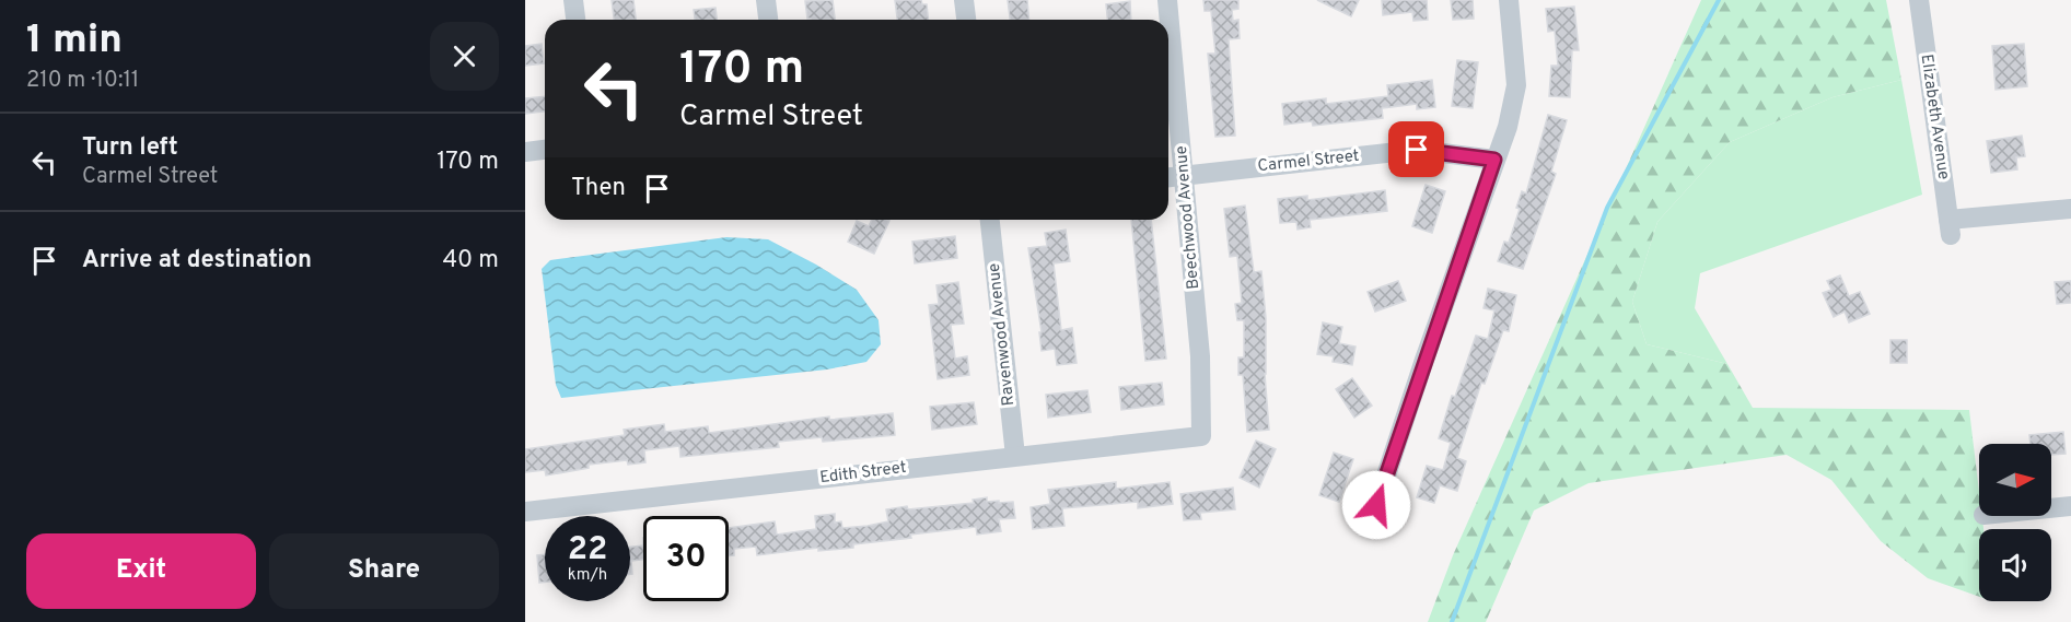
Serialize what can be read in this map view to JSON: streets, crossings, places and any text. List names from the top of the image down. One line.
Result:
{"streets":{"street":["Elizabeth Avenue","Carmel Street","Beechwood Avenue","Ravenwood Avenue","Edith Street"]},"crossings":[["Carmel Street","Beechwood Avenue"],["Beechwood Avenue","Edith Street"],["Ravenwood Avenue","Edith Street"]],"north":"right","page":{"heading":["1 min","210 m · 10:11"],"turn":["170 m","Carmel Street"],"list":[{"name":"Turn left","note":"Carmel Street","value":"170 m"},{"name":"Arrive at destination","value":"40 m"}],"then":"Then","speed":"22 km/h","limit":"30","buttons":["Exit","Share"]}}
